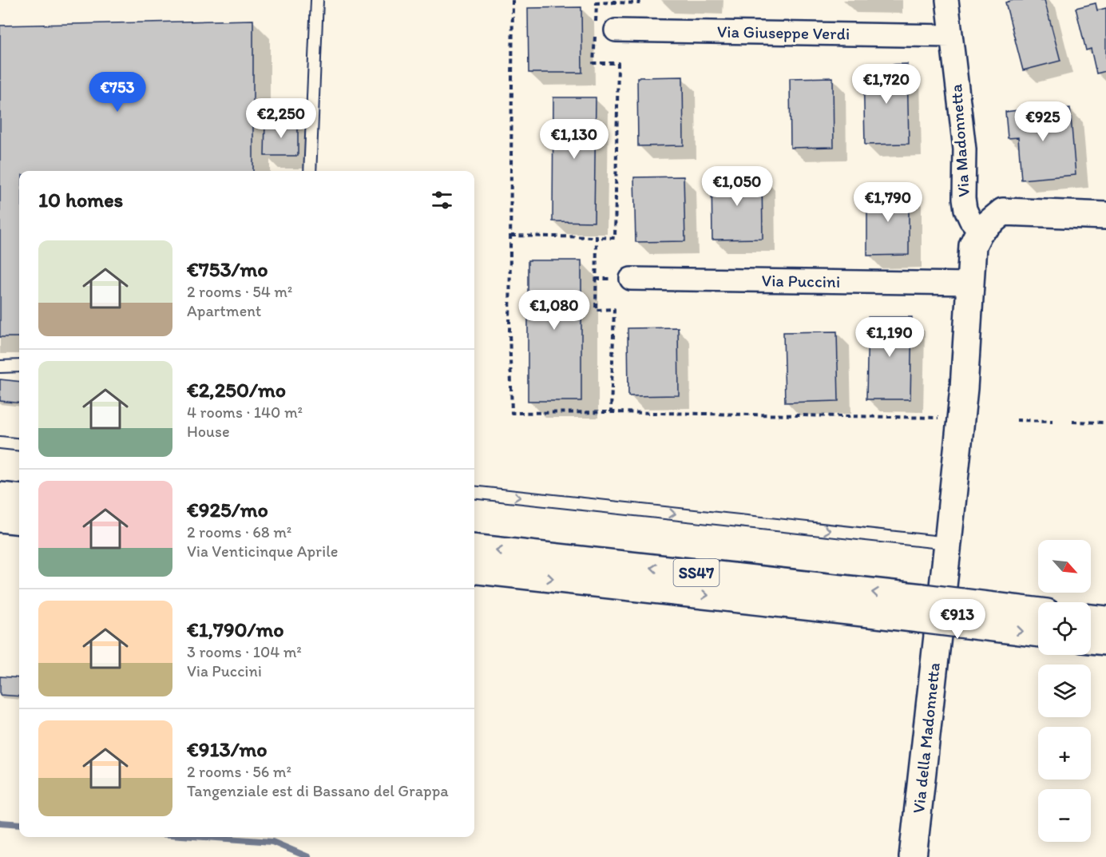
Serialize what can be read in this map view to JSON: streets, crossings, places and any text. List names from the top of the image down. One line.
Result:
{"streets":{"main road":["SS47","Via della Madonnetta"],"street":["Via Giuseppe Verdi","Via Madonnetta","Via Puccini"]},"crossings":[["Via Giuseppe Verdi","Via Madonnetta"]],"north":"bottom right","page":{"price":["€1,720","€753","€2,250","€925","€1,130","€1,050","€1,790","€1,080","€1,190","€913"],"heading":"10 homes","list":[{"name":"€753/mo","note":"2 rooms · 54 m² · Apartment"},{"name":"€2,250/mo","note":"4 rooms · 140 m² · House"},{"name":"€925/mo","note":"2 rooms · 68 m² · Via Venticinque Aprile"},{"name":"€1,790/mo","note":"3 rooms · 104 m² · Via Puccini"},{"name":"€913/mo","note":"2 rooms · 56 m² · Tangenziale est di Bassano del Grappa"}],"map_buttons":["+","−"]}}
